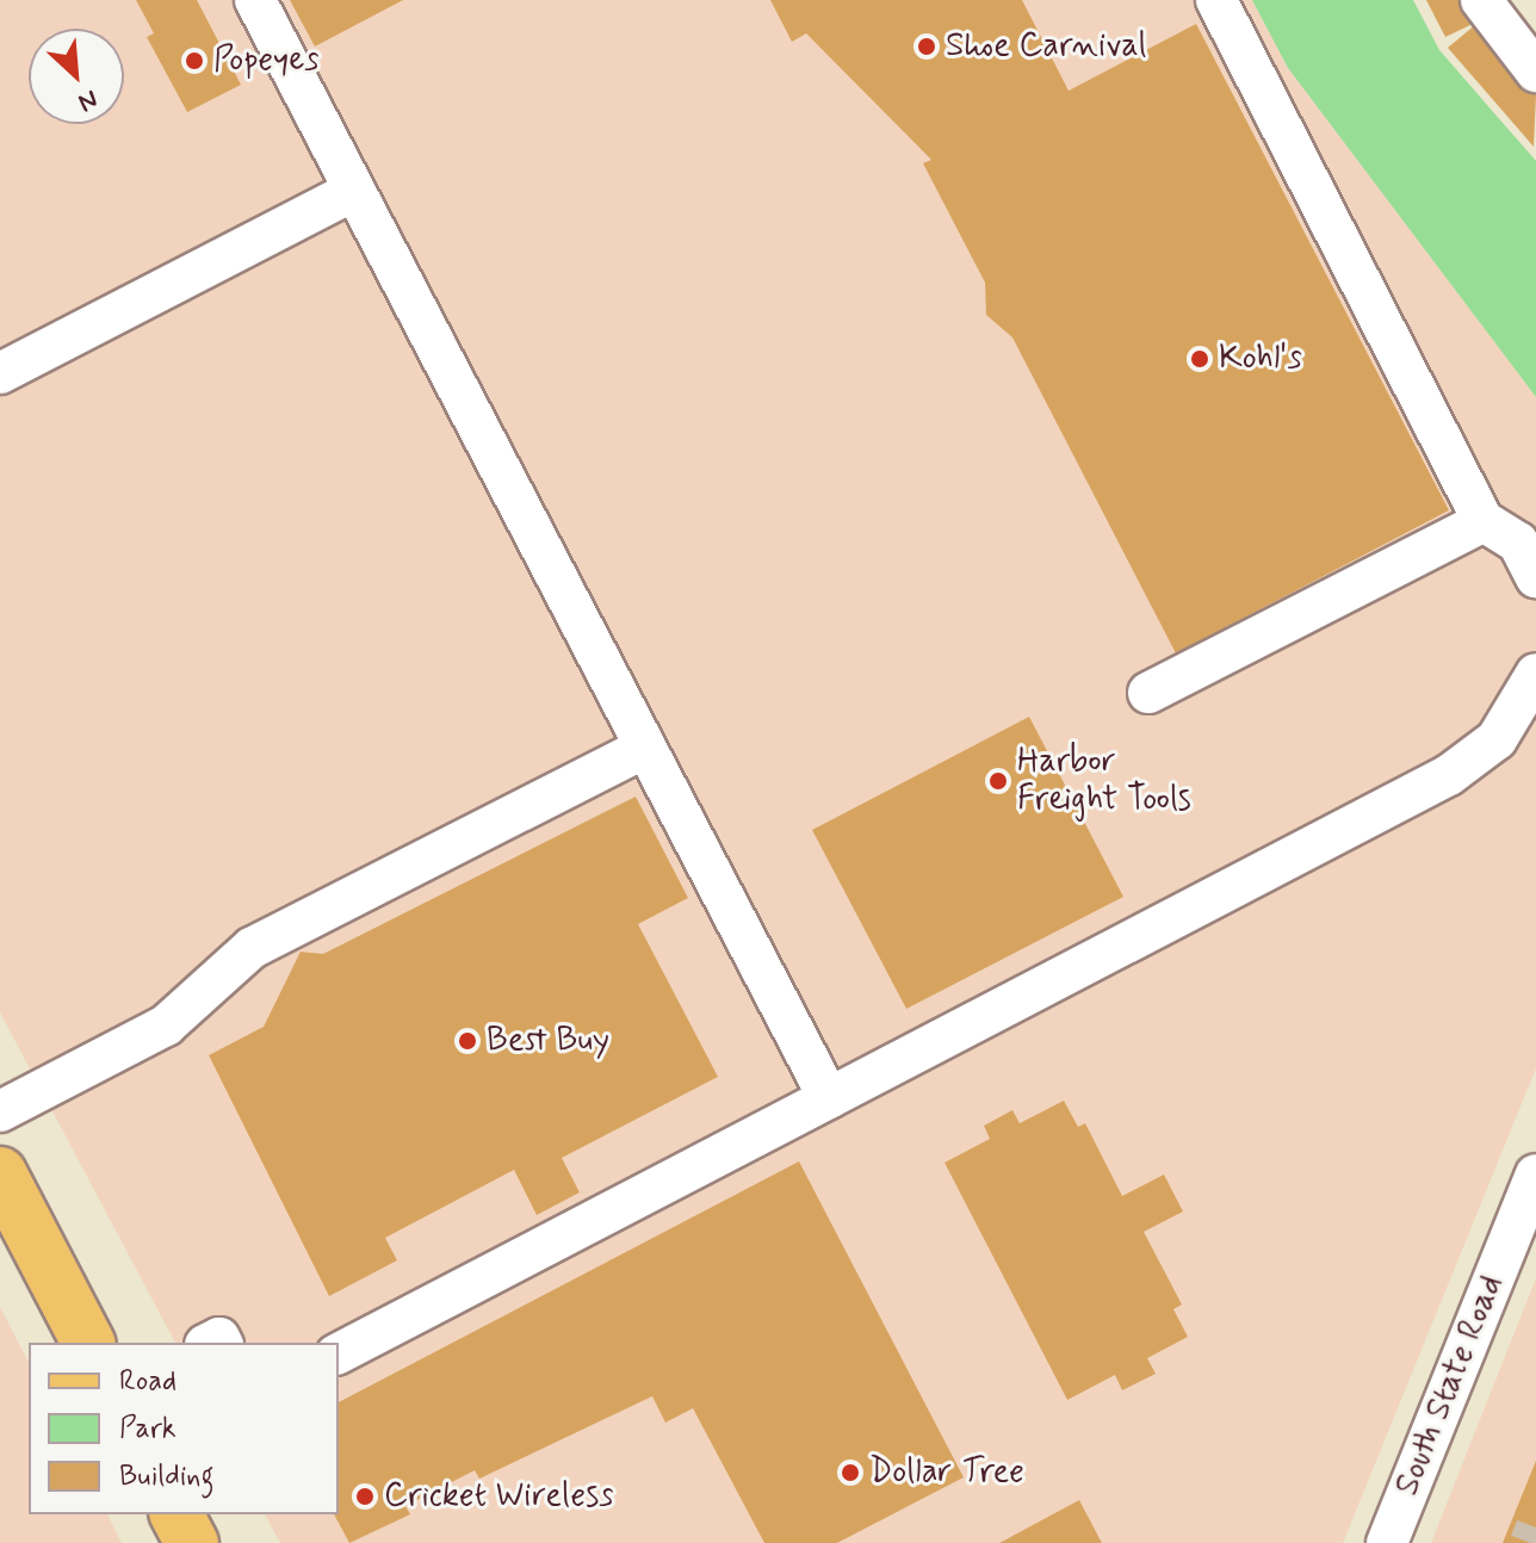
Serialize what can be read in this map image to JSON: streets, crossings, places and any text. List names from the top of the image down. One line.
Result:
{"streets":{"street":["South State Road"]},"places":["Shoe Carnival","Popeyes","Kohl's","Harbor Freight Tools","Best Buy","Dollar Tree","Cricket Wireless"],"legend":["Road","Park","Building"],"north":"bottom right"}
